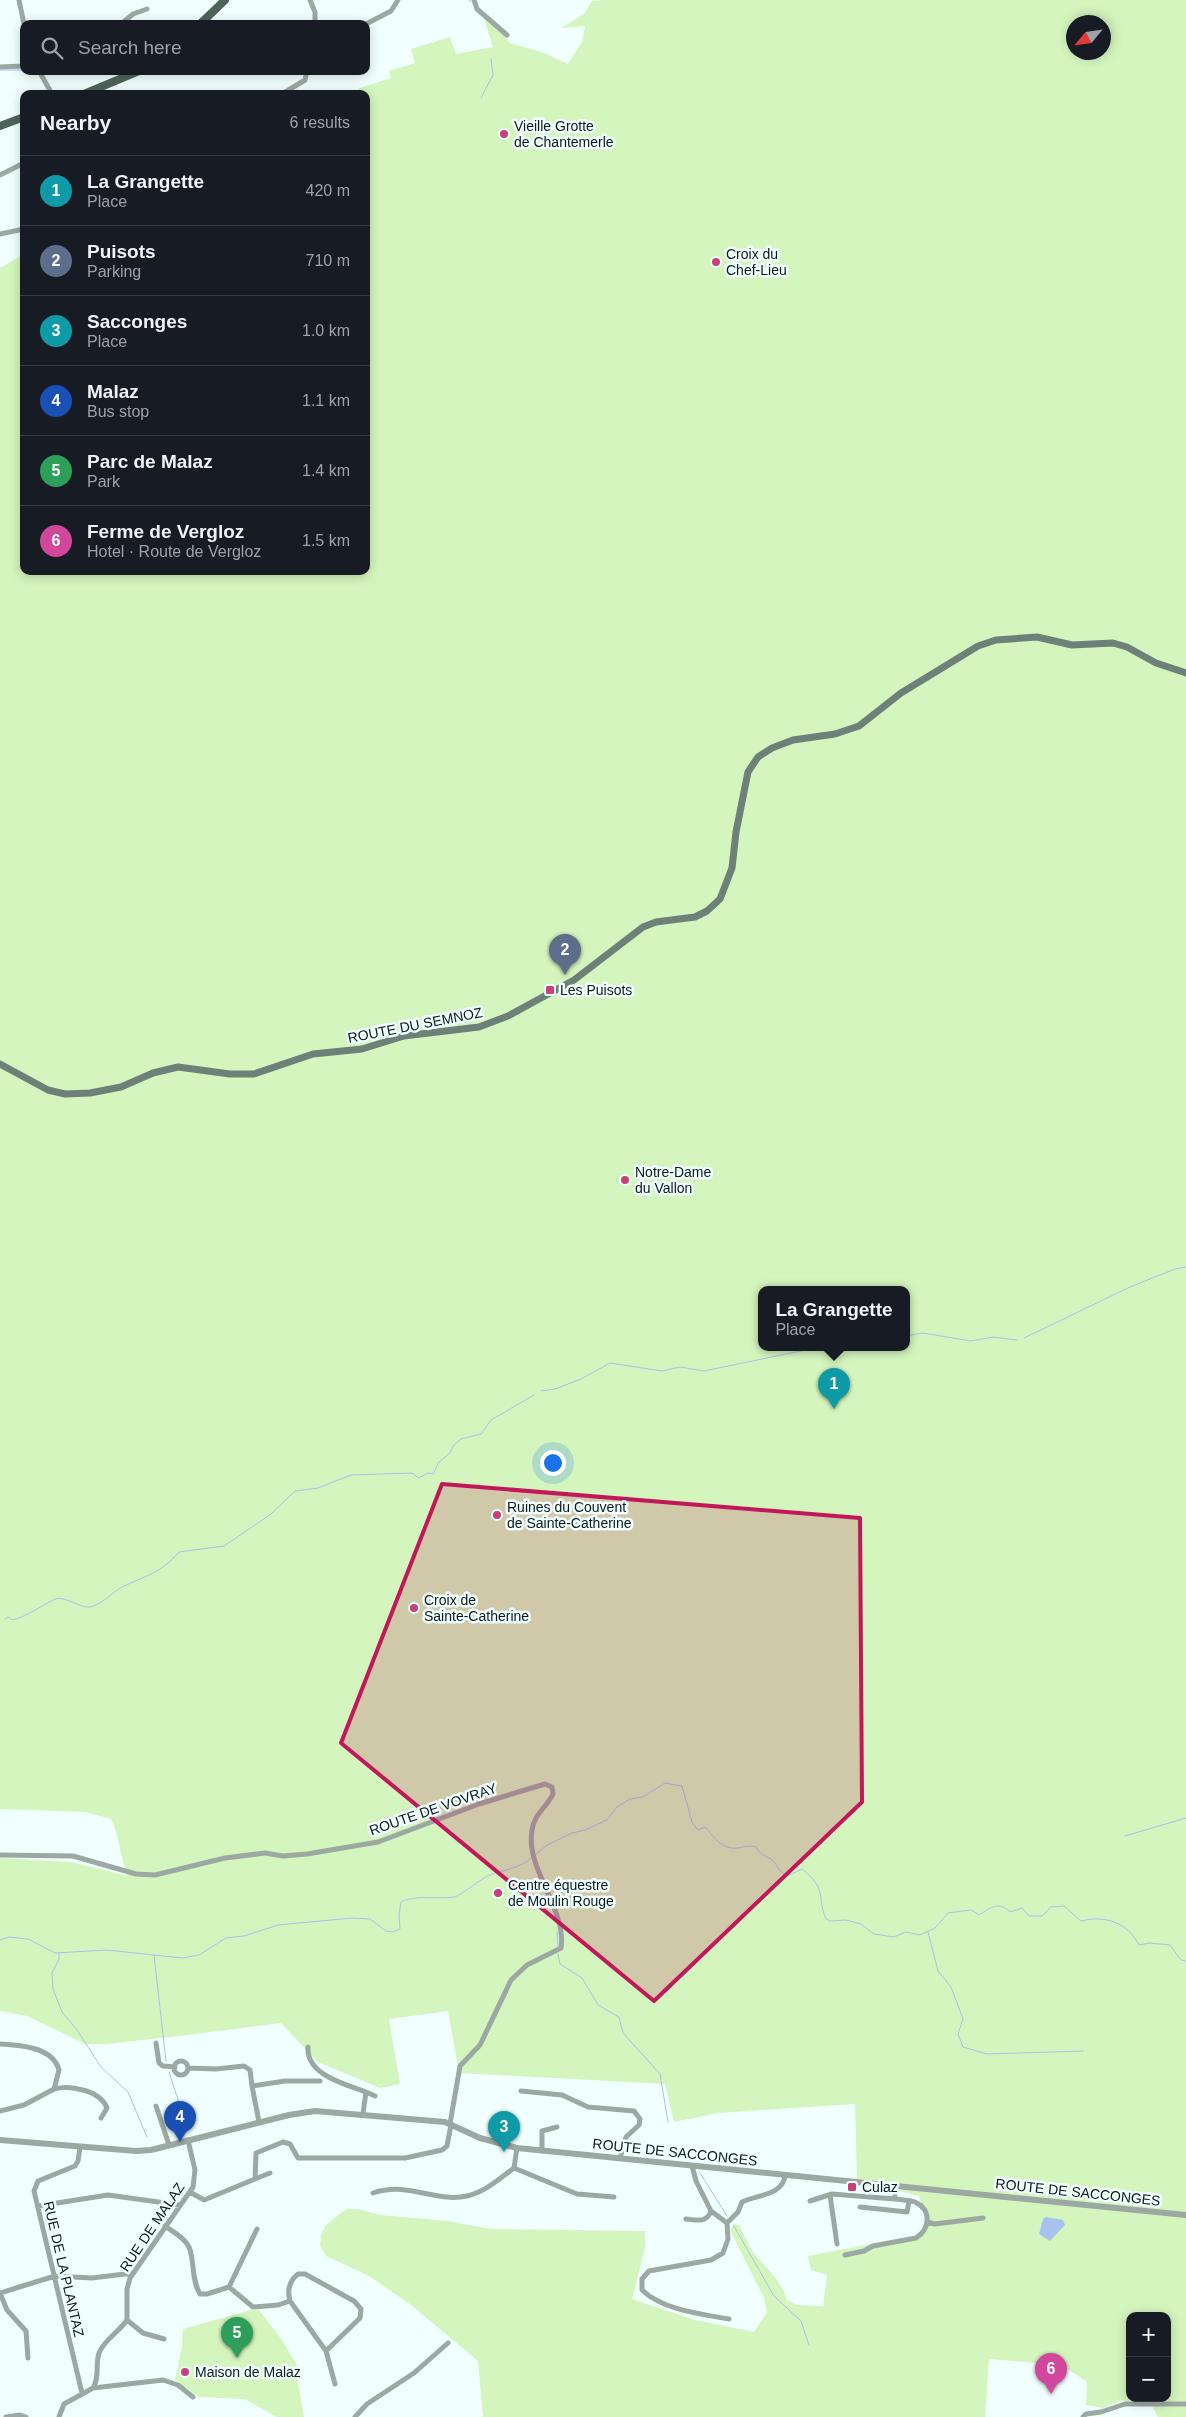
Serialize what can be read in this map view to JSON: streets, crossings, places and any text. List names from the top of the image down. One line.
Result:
{"streets":{"main road":["ROUTE DU SEMNOZ"],"street":["ROUTE DE VOVRAY","ROUTE DE SACCONGES","RUE DE MALAZ","RUE DE LA PLANTAZ"]},"crossings":[["ROUTE DE VOVRAY","ROUTE DE SACCONGES"],["ROUTE DE SACCONGES","RUE DE MALAZ"],["ROUTE DE SACCONGES","RUE DE LA PLANTAZ"]],"places":{"other":["Vieille Grotte de Chantemerle","Croix du Chef-Lieu","Notre-Dame du Vallon","Ruines du Couvent de Sainte-Catherine","Croix de Sainte-Catherine","Centre équestre de Moulin Rouge","Maison de Malaz"],"transit":["Les Puisots","Culaz"]},"north":"bottom left","page":{"search":"Search here","heading":["Nearby","6 results"],"list":[{"mark":"1","name":"La Grangette","note":"Place","value":"420 m"},{"mark":"2","name":"Puisots","note":"Parking","value":"710 m"},{"mark":"3","name":"Sacconges","note":"Place","value":"1.0 km"},{"mark":"4","name":"Malaz","note":"Bus stop","value":"1.1 km"},{"mark":"5","name":"Parc de Malaz","note":"Park","value":"1.4 km"},{"mark":"6","name":"Ferme de Vergloz","note":"Hotel · Route de Vergloz","value":"1.5 km"}],"pins":["2","1","4","3","5","6"],"popup":["La Grangette","Place"],"map_buttons":["+","−"]}}
